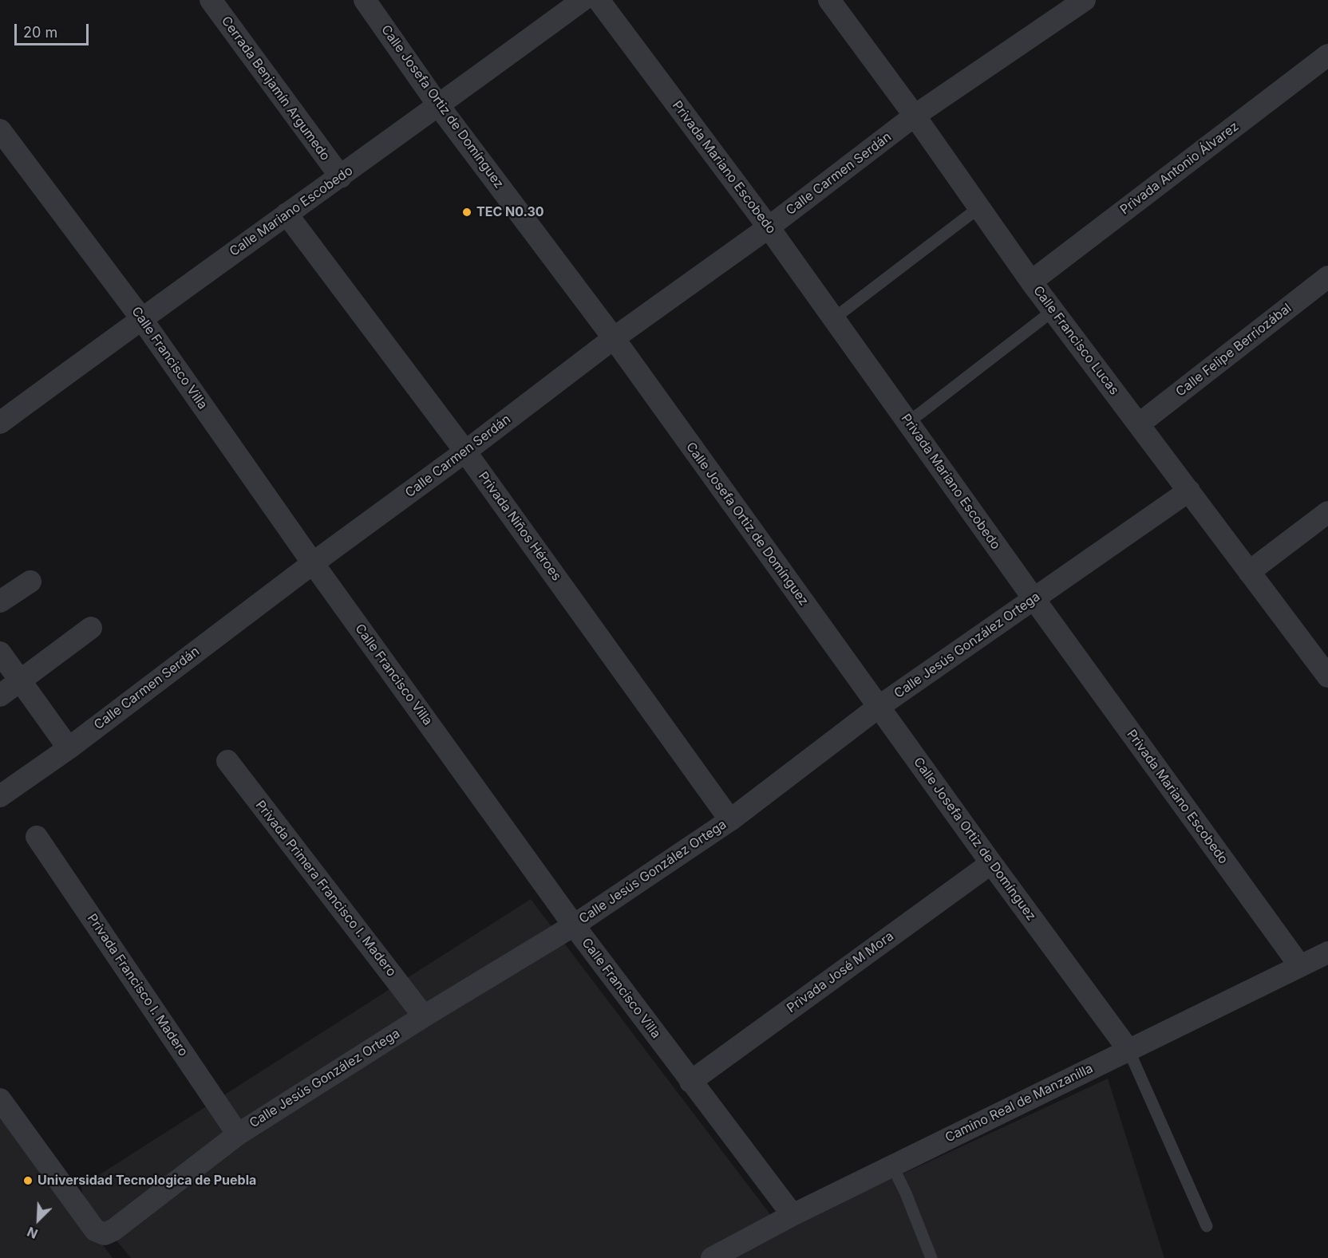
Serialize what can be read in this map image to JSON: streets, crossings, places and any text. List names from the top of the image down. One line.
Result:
{"streets":{"street":["Cerrada Benjamín Argumedo","Calle Josefa Ortiz de Domínguez","Privada Mariano Escobedo","Privada Antonio Álvarez","Calle Carmen Serdán","Calle Mariano Escobedo","Calle Francisco Lucas","Calle Felipe Berriozábal","Calle Francisco Villa","Privada Niños Héroes","Calle Jesús González Ortega","Privada Primera Francisco I. Madero","Privada José M Mora","Privada Francisco I. Madero","Camino Real de Manzanilla"]},"crossings":[["Cerrada Benjamín Argumedo","Calle Mariano Escobedo"],["Calle Josefa Ortiz de Domínguez","Calle Carmen Serdán"],["Calle Josefa Ortiz de Domínguez","Calle Mariano Escobedo"],["Calle Josefa Ortiz de Domínguez","Calle Jesús González Ortega"],["Calle Josefa Ortiz de Domínguez","Privada José M Mora"],["Calle Josefa Ortiz de Domínguez","Camino Real de Manzanilla"],["Privada Mariano Escobedo","Calle Carmen Serdán"],["Privada Mariano Escobedo","Calle Jesús González Ortega"],["Privada Mariano Escobedo","Camino Real de Manzanilla"],["Privada Antonio Álvarez","Calle Francisco Lucas"],["Calle Carmen Serdán","Calle Francisco Lucas"],["Calle Carmen Serdán","Calle Francisco Villa"],["Calle Carmen Serdán","Privada Niños Héroes"],["Calle Mariano Escobedo","Calle Francisco Villa"],["Calle Mariano Escobedo","Privada Niños Héroes"],["Calle Francisco Lucas","Calle Felipe Berriozábal"],["Calle Francisco Lucas","Calle Jesús González Ortega"],["Calle Francisco Villa","Calle Jesús González Ortega"],["Calle Francisco Villa","Privada José M Mora"],["Calle Francisco Villa","Camino Real de Manzanilla"],["Privada Niños Héroes","Calle Jesús González Ortega"],["Calle Jesús González Ortega","Privada Primera Francisco I. Madero"],["Calle Jesús González Ortega","Privada Francisco I. Madero"]],"places":["TEC N0.30","Universidad Tecnologica de Puebla"],"scale_bar":"20 m","north":"bottom left"}
